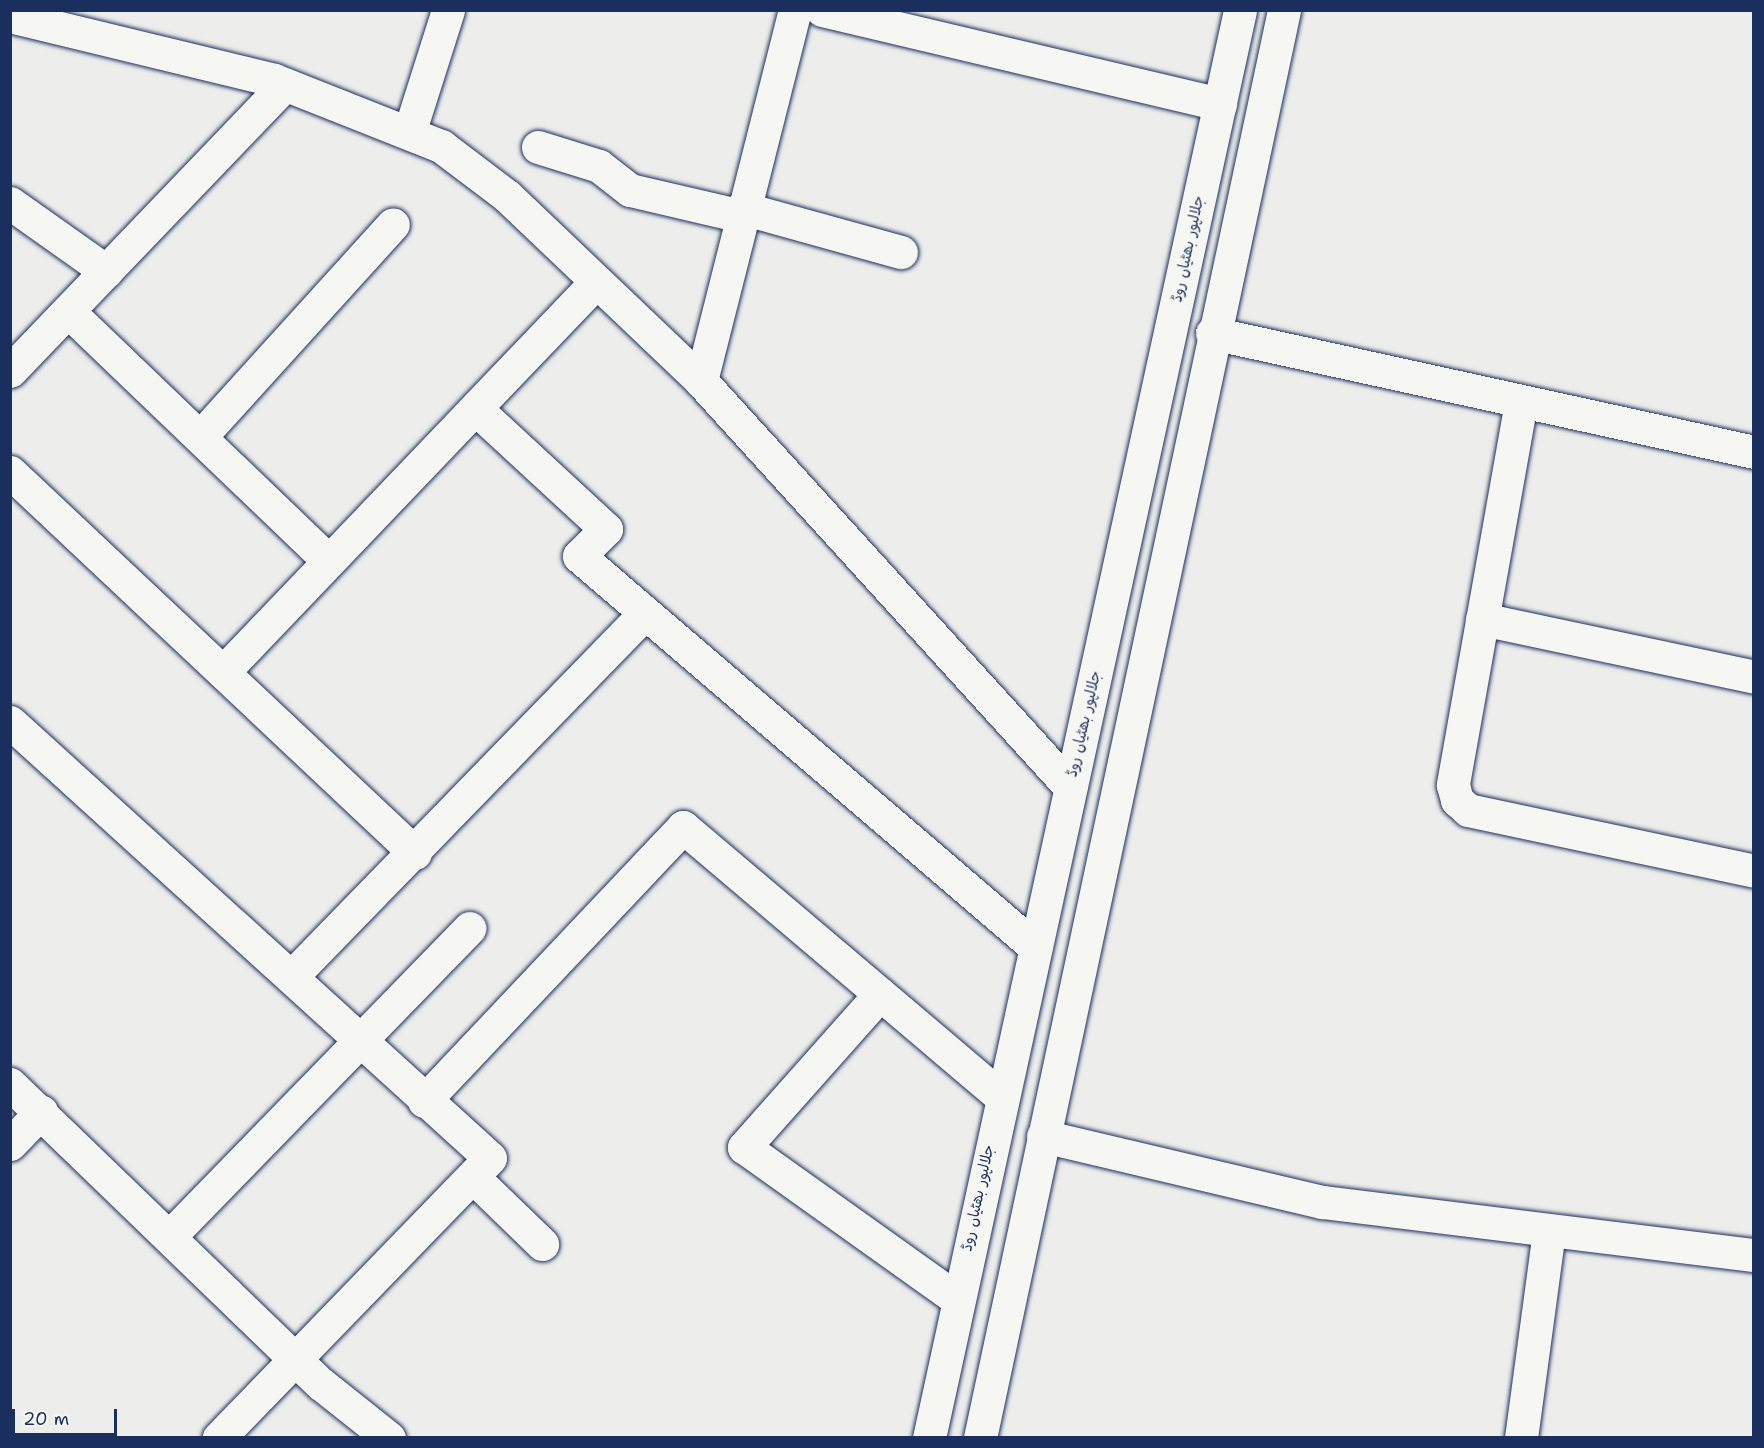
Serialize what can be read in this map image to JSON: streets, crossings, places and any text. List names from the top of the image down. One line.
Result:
{"streets":{"street":["جلالپور بھٹیاں روڈ"]},"scale_bar":"20 m"}
